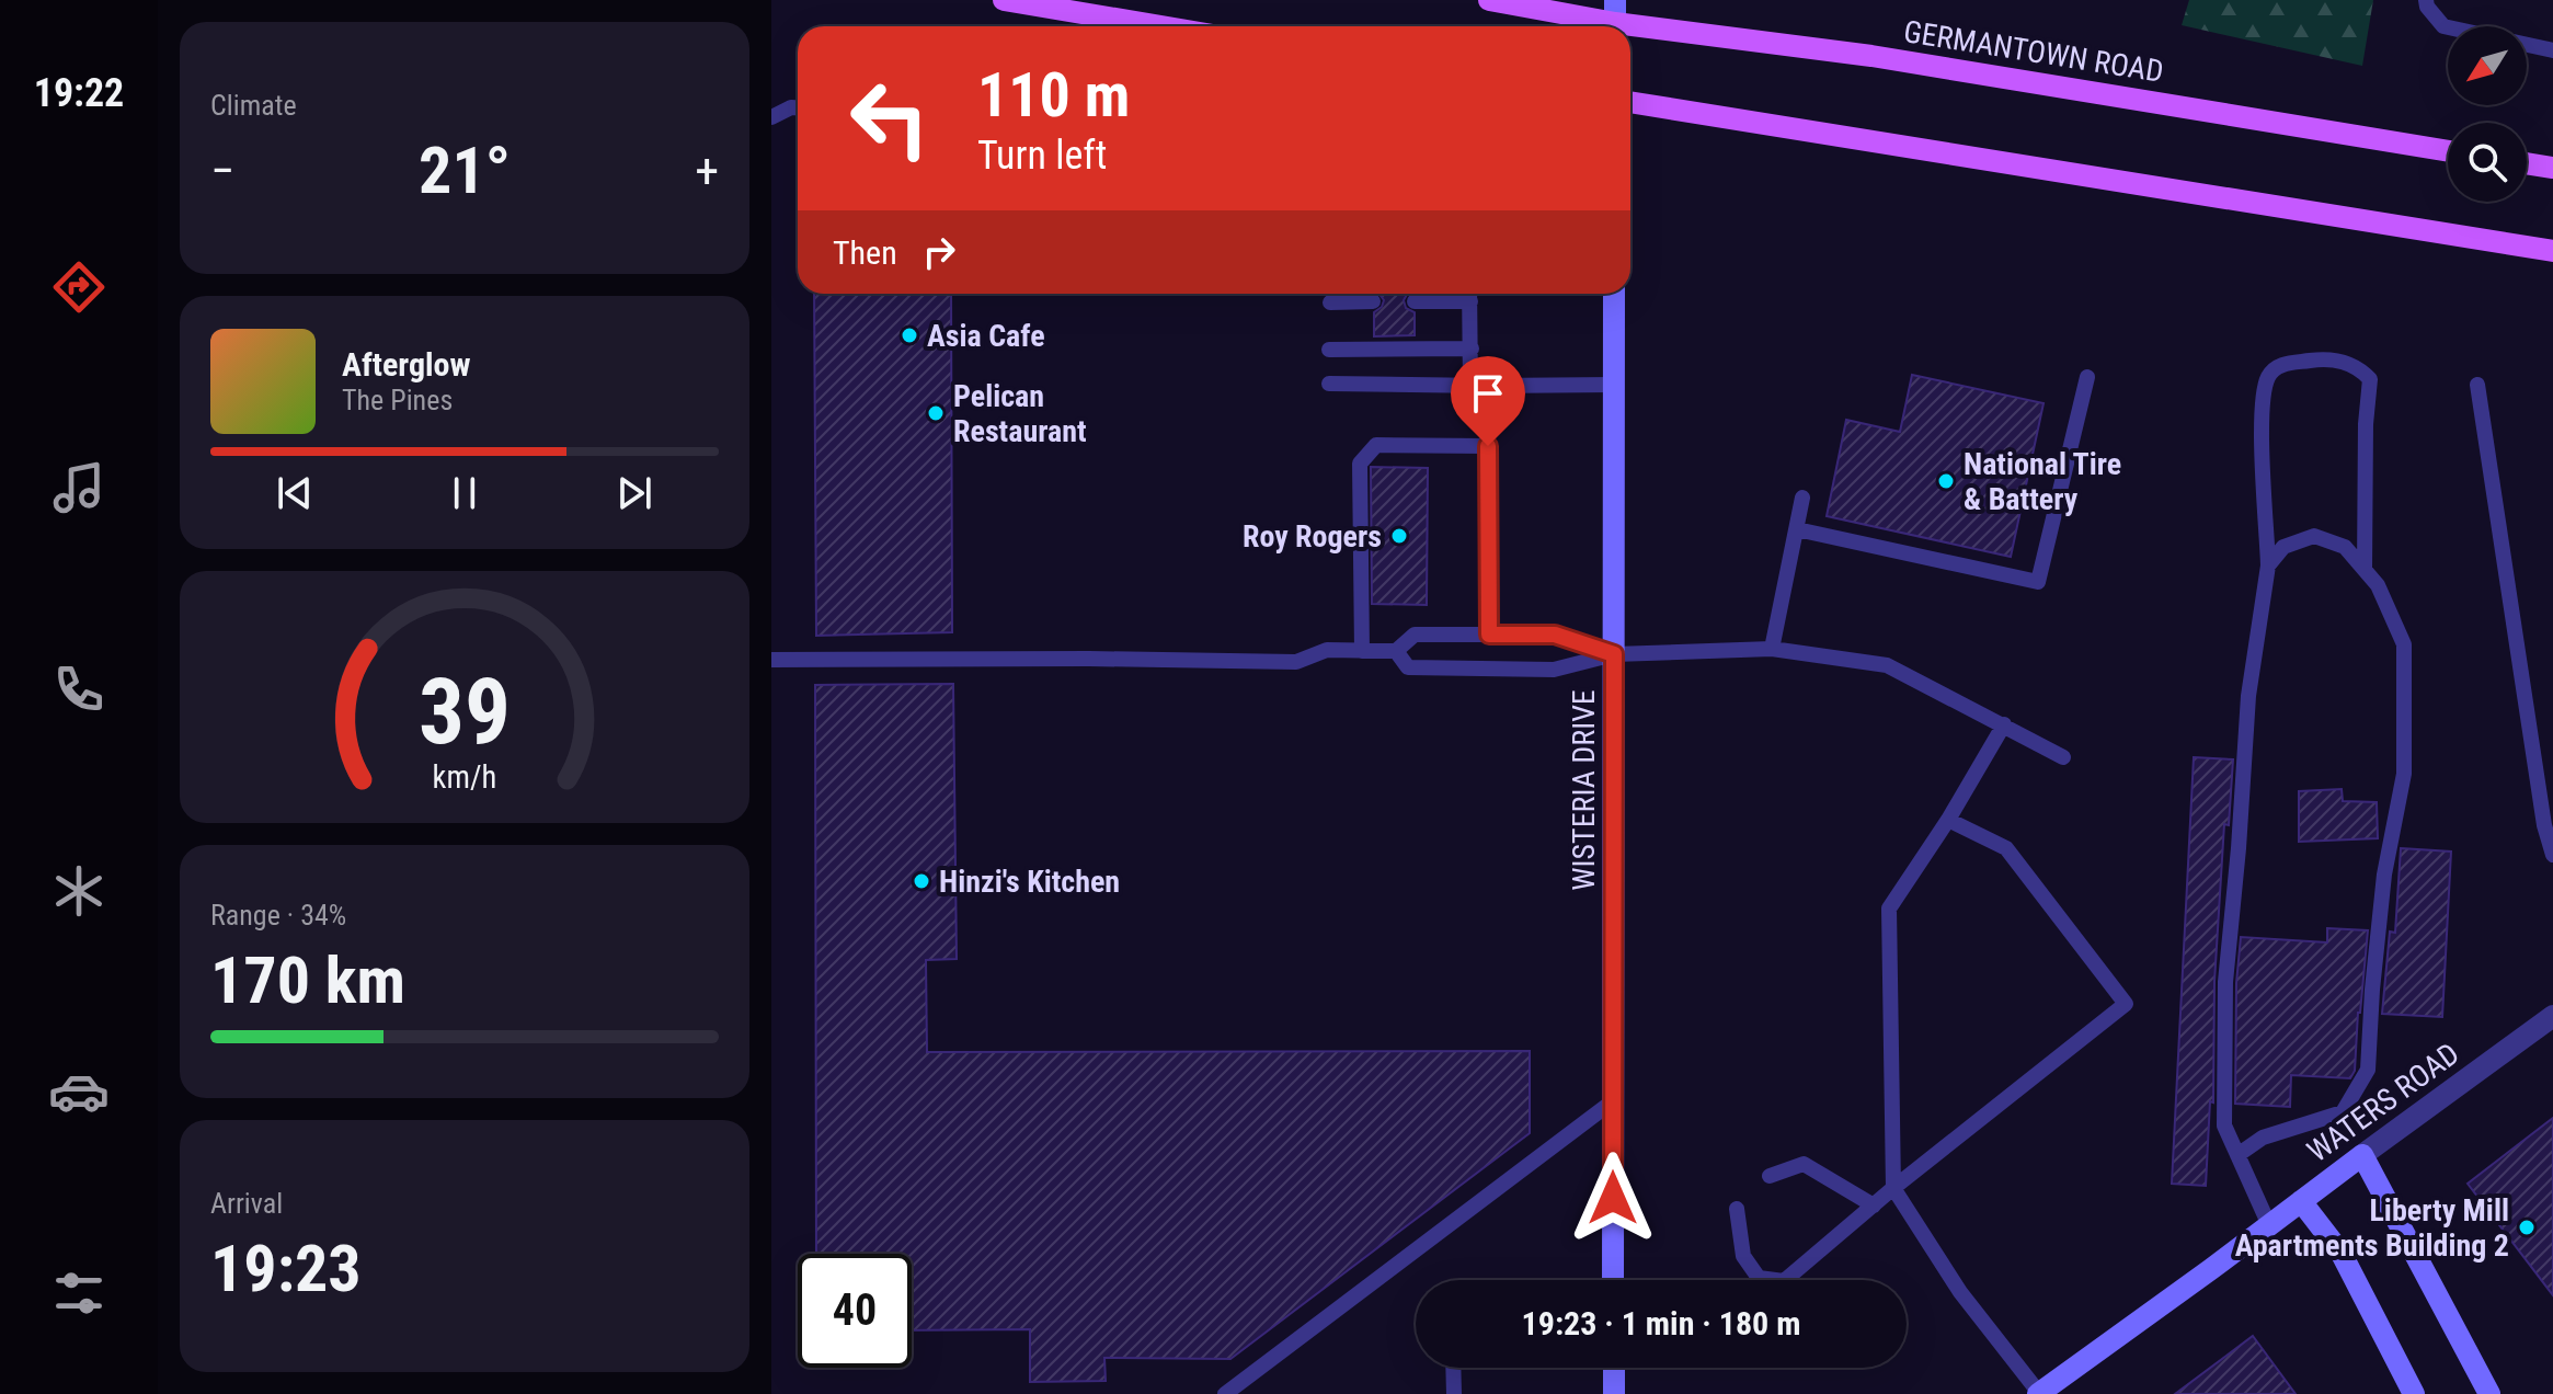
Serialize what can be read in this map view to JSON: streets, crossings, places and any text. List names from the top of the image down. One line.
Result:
{"streets":{"main road":["GERMANTOWN ROAD"],"street":["WISTERIA DRIVE","WATERS ROAD"]},"places":["Asia Cafe","Pelican Restaurant","National Tire & Battery","Roy Rogers","Hinzi's Kitchen","Liberty Mill Apartments Building 2"],"north":"bottom left","page":{"tabs":"19:22","tile":["Climate",["Range · 34%","170 km"],["Arrival","19:23"]],"turn":["110 m","Turn left"],"heat":["−","21°","+"],"then":"Then","song":["Afterglow","The Pines"],"limit":"40","trip":"19:23 · 1 min · 180 m","gauge":["39","km/h"]}}
